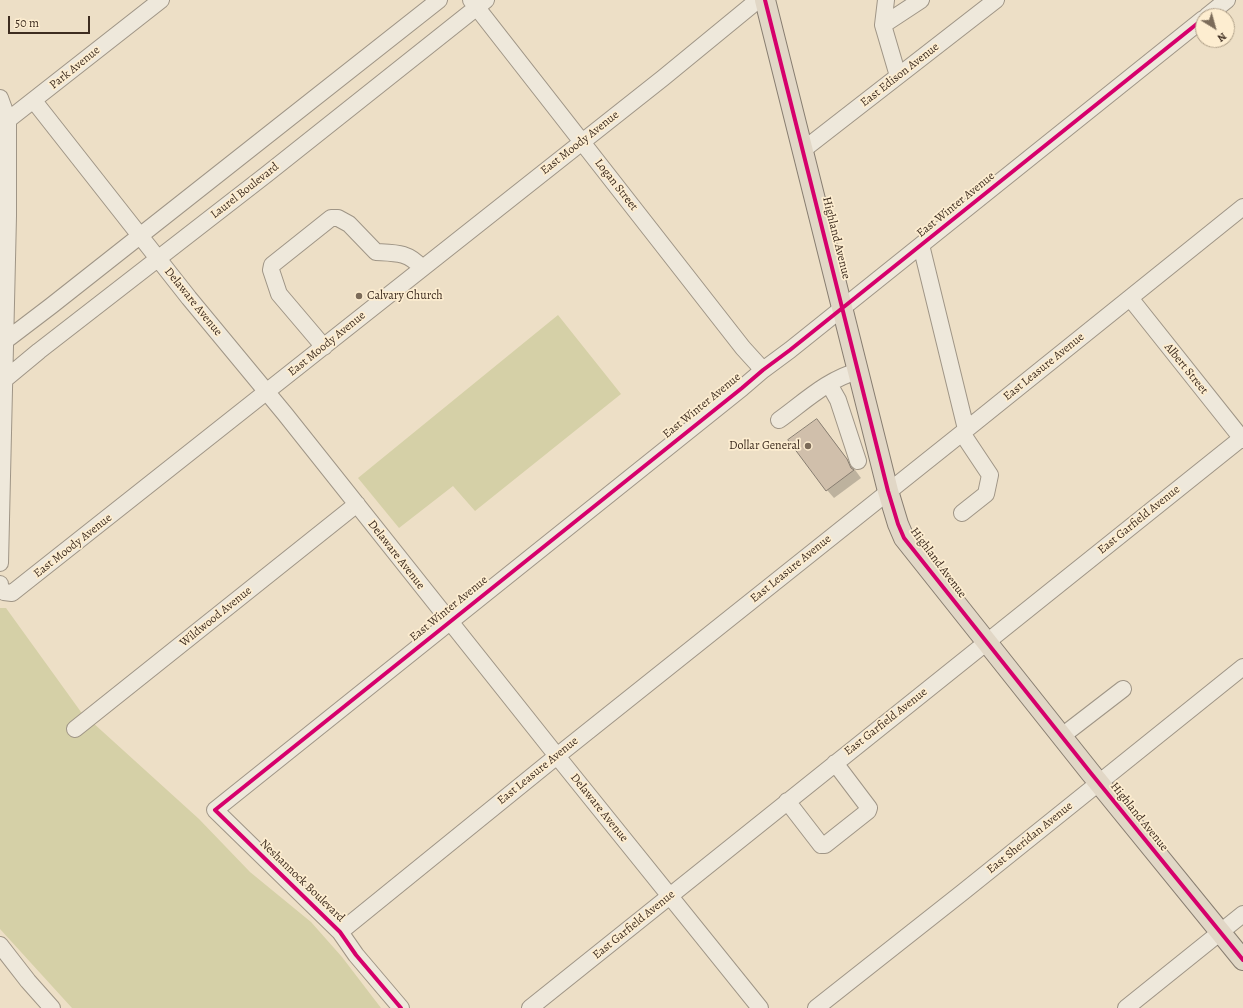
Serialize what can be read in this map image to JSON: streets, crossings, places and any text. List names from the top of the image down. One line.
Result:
{"streets":{"main road":["Highland Avenue"],"street":["Park Avenue","East Edison Avenue","East Moody Avenue","Logan Street","Laurel Boulevard","East Winter Avenue","Delaware Avenue","East Leasure Avenue","Albert Street","East Garfield Avenue","Wildwood Avenue","East Sheridan Avenue","Neshannock Boulevard"]},"crossings":[["Park Avenue","Delaware Avenue"],["East Edison Avenue","Highland Avenue"],["East Moody Avenue","Logan Street"],["East Moody Avenue","Delaware Avenue"],["Logan Street","Laurel Boulevard"],["Logan Street","East Winter Avenue"],["Laurel Boulevard","Delaware Avenue"],["East Winter Avenue","Highland Avenue"],["East Winter Avenue","Delaware Avenue"],["East Winter Avenue","Neshannock Boulevard"],["Highland Avenue","East Leasure Avenue"],["Highland Avenue","East Garfield Avenue"],["Highland Avenue","East Sheridan Avenue"],["Delaware Avenue","East Leasure Avenue"],["Delaware Avenue","East Garfield Avenue"],["Delaware Avenue","Wildwood Avenue"],["East Leasure Avenue","Albert Street"],["East Leasure Avenue","Neshannock Boulevard"],["Albert Street","East Garfield Avenue"]],"places":["Calvary Church","Dollar General"],"scale_bar":"50 m","north":"bottom right"}
